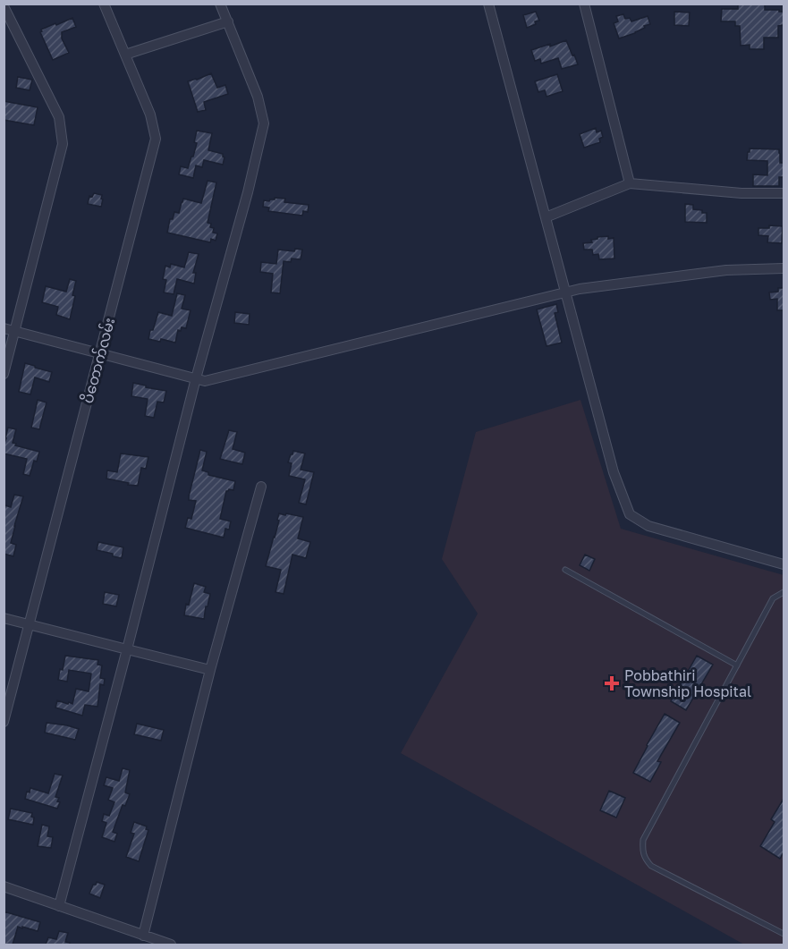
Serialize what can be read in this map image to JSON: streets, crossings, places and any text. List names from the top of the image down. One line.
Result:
{"streets":{"street":["ပိတောက်လမ်း"]},"places":{"health":["Pobbathiri Township Hospital"]}}
